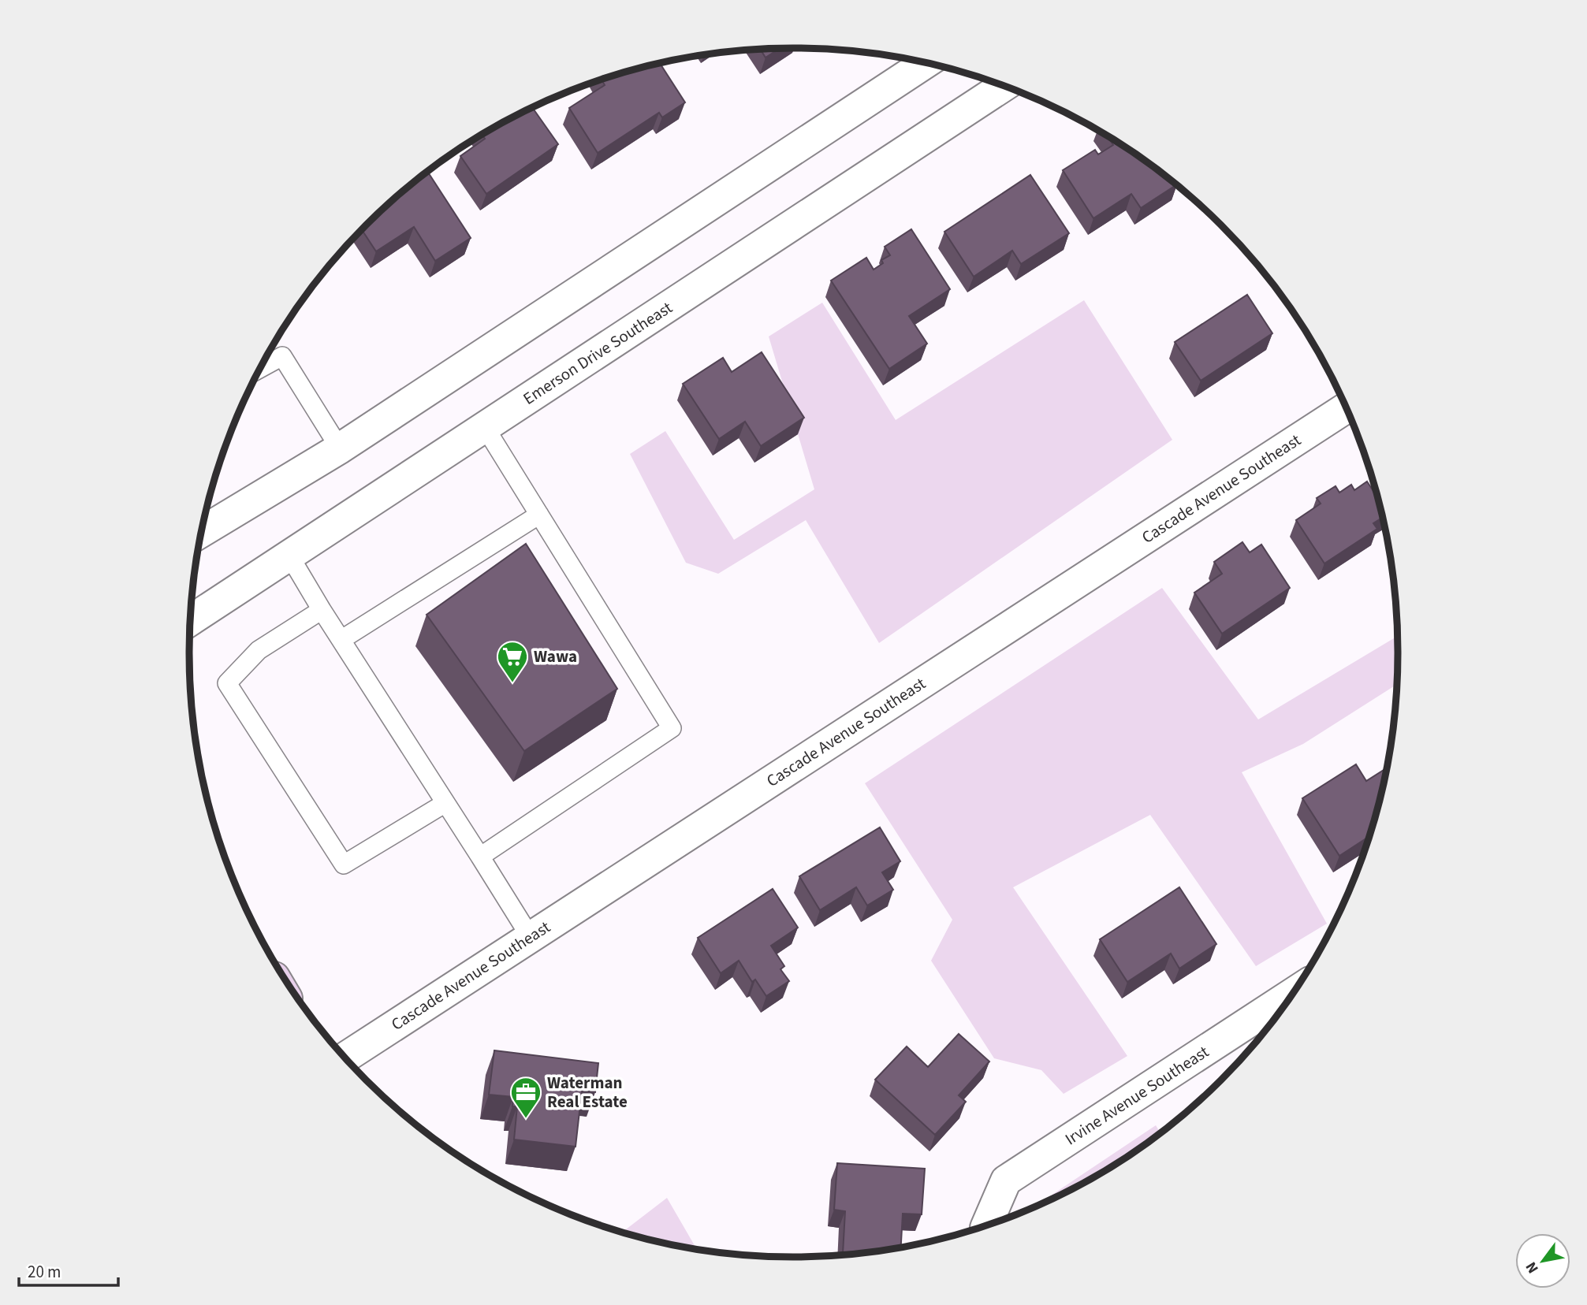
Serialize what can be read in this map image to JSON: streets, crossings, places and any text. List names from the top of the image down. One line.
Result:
{"streets":{"street":["Emerson Drive Southeast","Cascade Avenue Southeast","Irvine Avenue Southeast"]},"places":{"supermarket":["Wawa"],"office":["Waterman Real Estate"]},"scale_bar":"20 m","north":"bottom left"}
